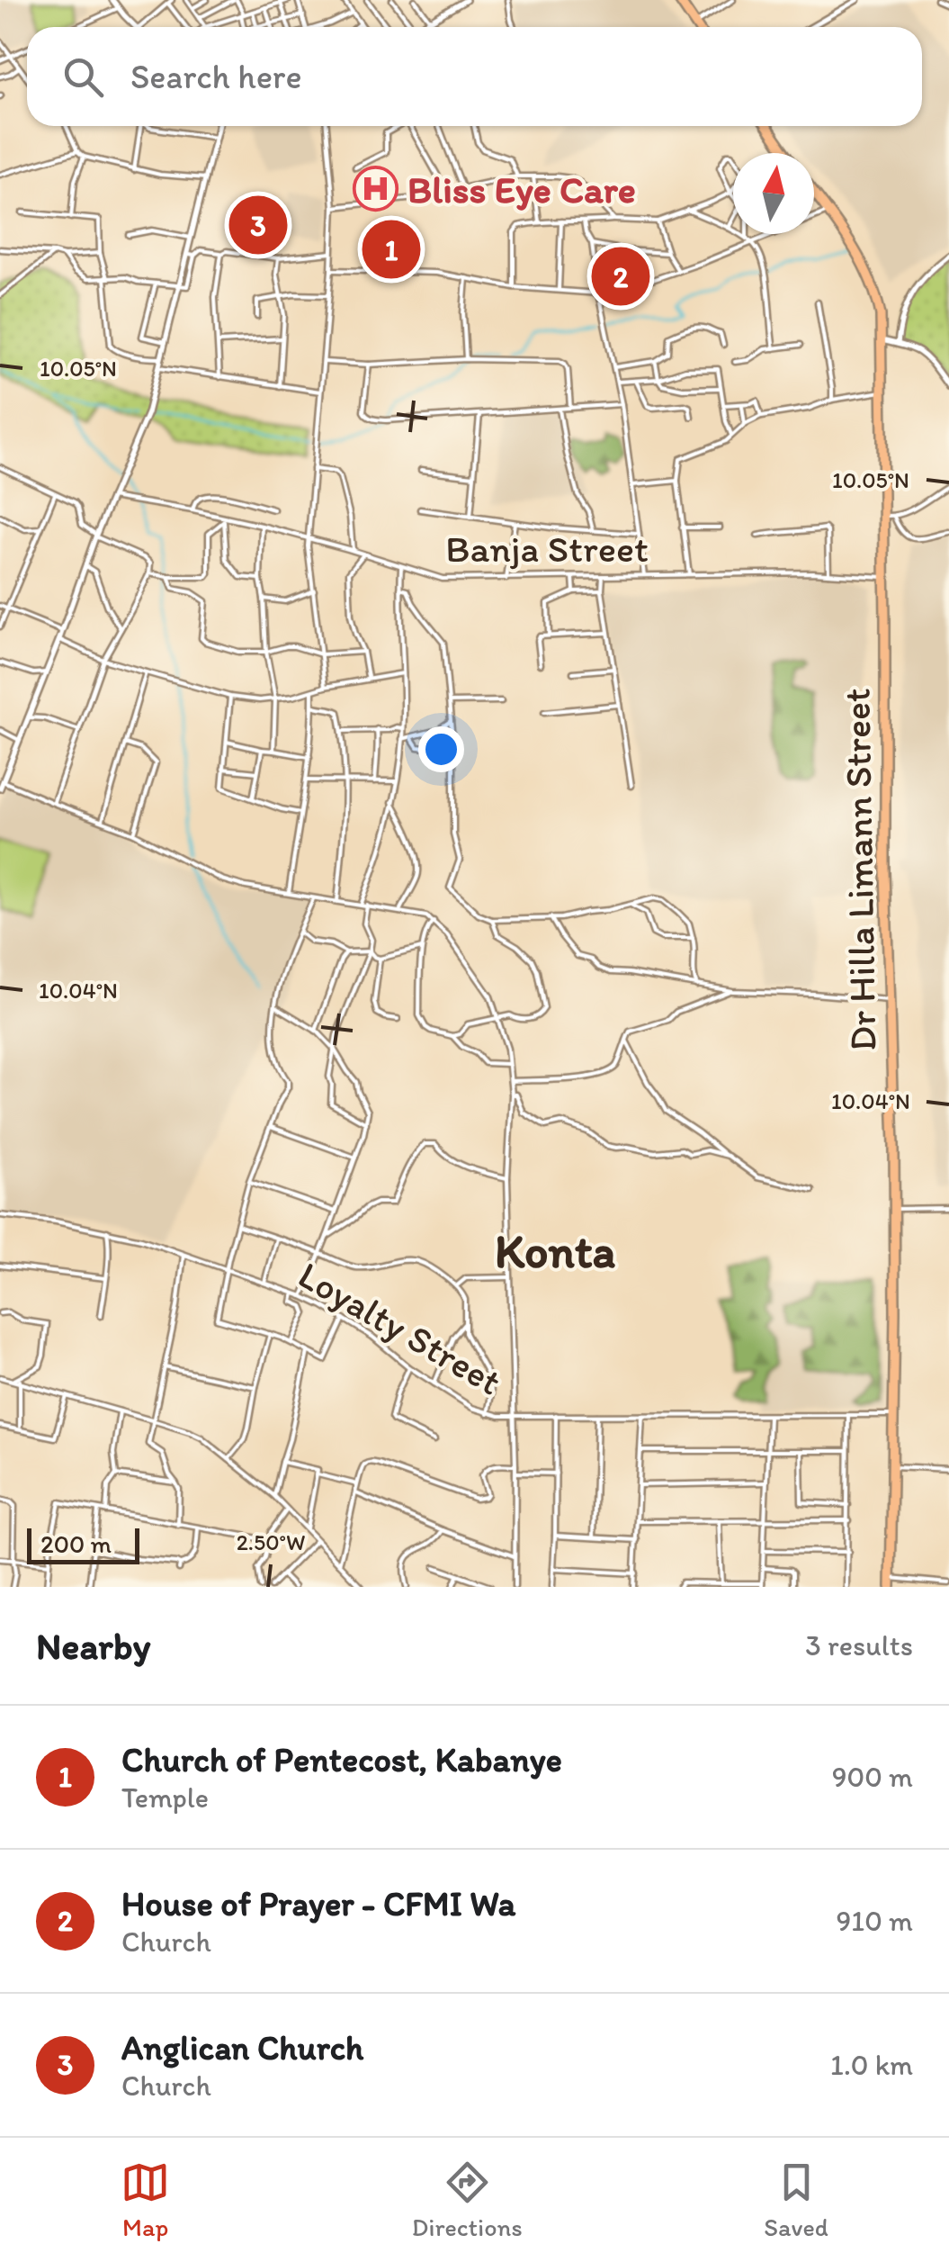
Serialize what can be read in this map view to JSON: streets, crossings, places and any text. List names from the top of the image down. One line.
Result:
{"streets":{"highway":["Dr Hilla Limann Street"],"street":["Banja Street","Loyalty Street"]},"crossings":[["Banja Street","Dr Hilla Limann Street"],["Dr Hilla Limann Street","Loyalty Street"]],"districts":["Konta"],"places":{"hospital":["Bliss Eye Care"]},"scale_bar":"200 m","north":"top","page":{"search":"Search here","pins":["3","1","2"],"scale":"200 m","heading":["Nearby","3 results"],"list":[{"mark":"1","name":"Church of Pentecost, Kabanye","note":"Temple","value":"900 m"},{"mark":"2","name":"House of Prayer - CFMI Wa","note":"Church","value":"910 m"},{"mark":"3","name":"Anglican Church","note":"Church","value":"1.0 km"}],"nav":["Map","Directions","Saved"]},"coordinates":["10.05°N","10.04°N","2.50°W"]}
